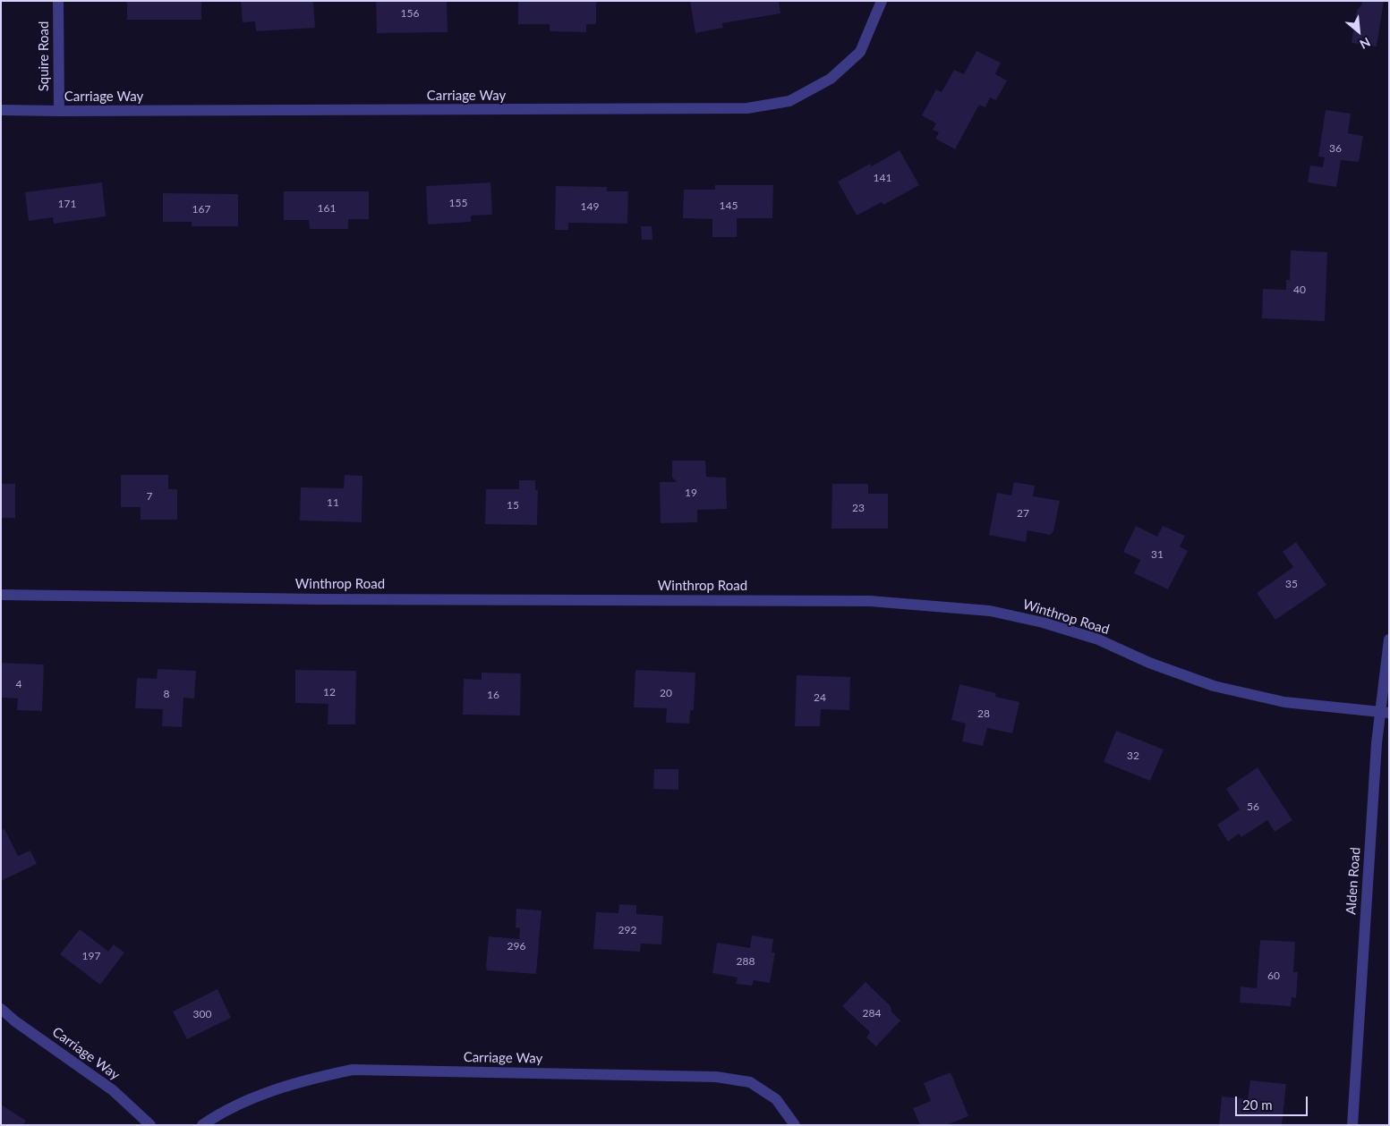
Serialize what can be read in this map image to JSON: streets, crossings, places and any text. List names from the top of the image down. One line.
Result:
{"streets":{"street":["Squire Road","Carriage Way","Winthrop Road","Alden Road"]},"crossings":[["Squire Road","Carriage Way"],["Winthrop Road","Alden Road"]],"house_numbers":["156","36","141","155","171","145","149","161","167","40","19","7","11","15","23","27","31","35","4","12","20","8","16","24","28","32","56","292","296","197","288","60","284","300"],"scale_bar":"20 m","north":"bottom right"}
